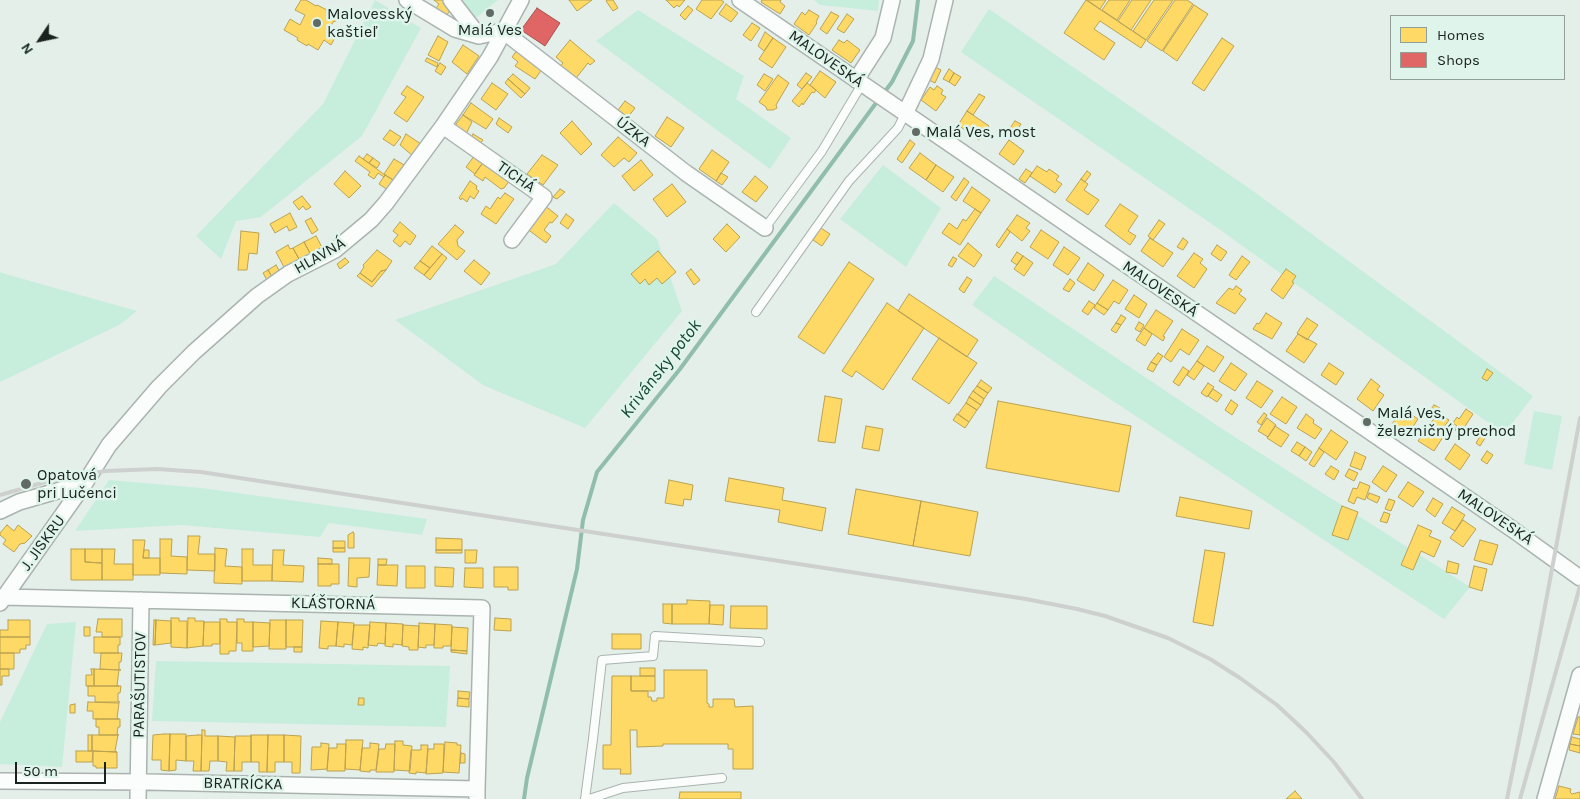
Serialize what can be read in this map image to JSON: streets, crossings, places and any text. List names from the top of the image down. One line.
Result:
{"streets":{"street":["MALOVESKÁ","ÚZKA","TICHÁ","HLAVNÁ","J. JISKRU","KLÁŠTORNÁ","PARAŠUTISTOV","BRATRÍCKA"]},"crossings":[["ÚZKA","HLAVNÁ"],["TICHÁ","HLAVNÁ"],["HLAVNÁ","J. JISKRU"],["J. JISKRU","KLÁŠTORNÁ"],["KLÁŠTORNÁ","PARAŠUTISTOV"],["KLÁŠTORNÁ","BRATRÍCKA"],["PARAŠUTISTOV","BRATRÍCKA"]],"water":["Krivánsky potok"],"places":["Malá Ves","Malovesský kaštieľ","Malá Ves, most","Malá Ves, železničný prechod","Opatová pri Lučenci"],"legend":["Homes","Shops"],"scale_bar":"50 m","north":"bottom left"}
